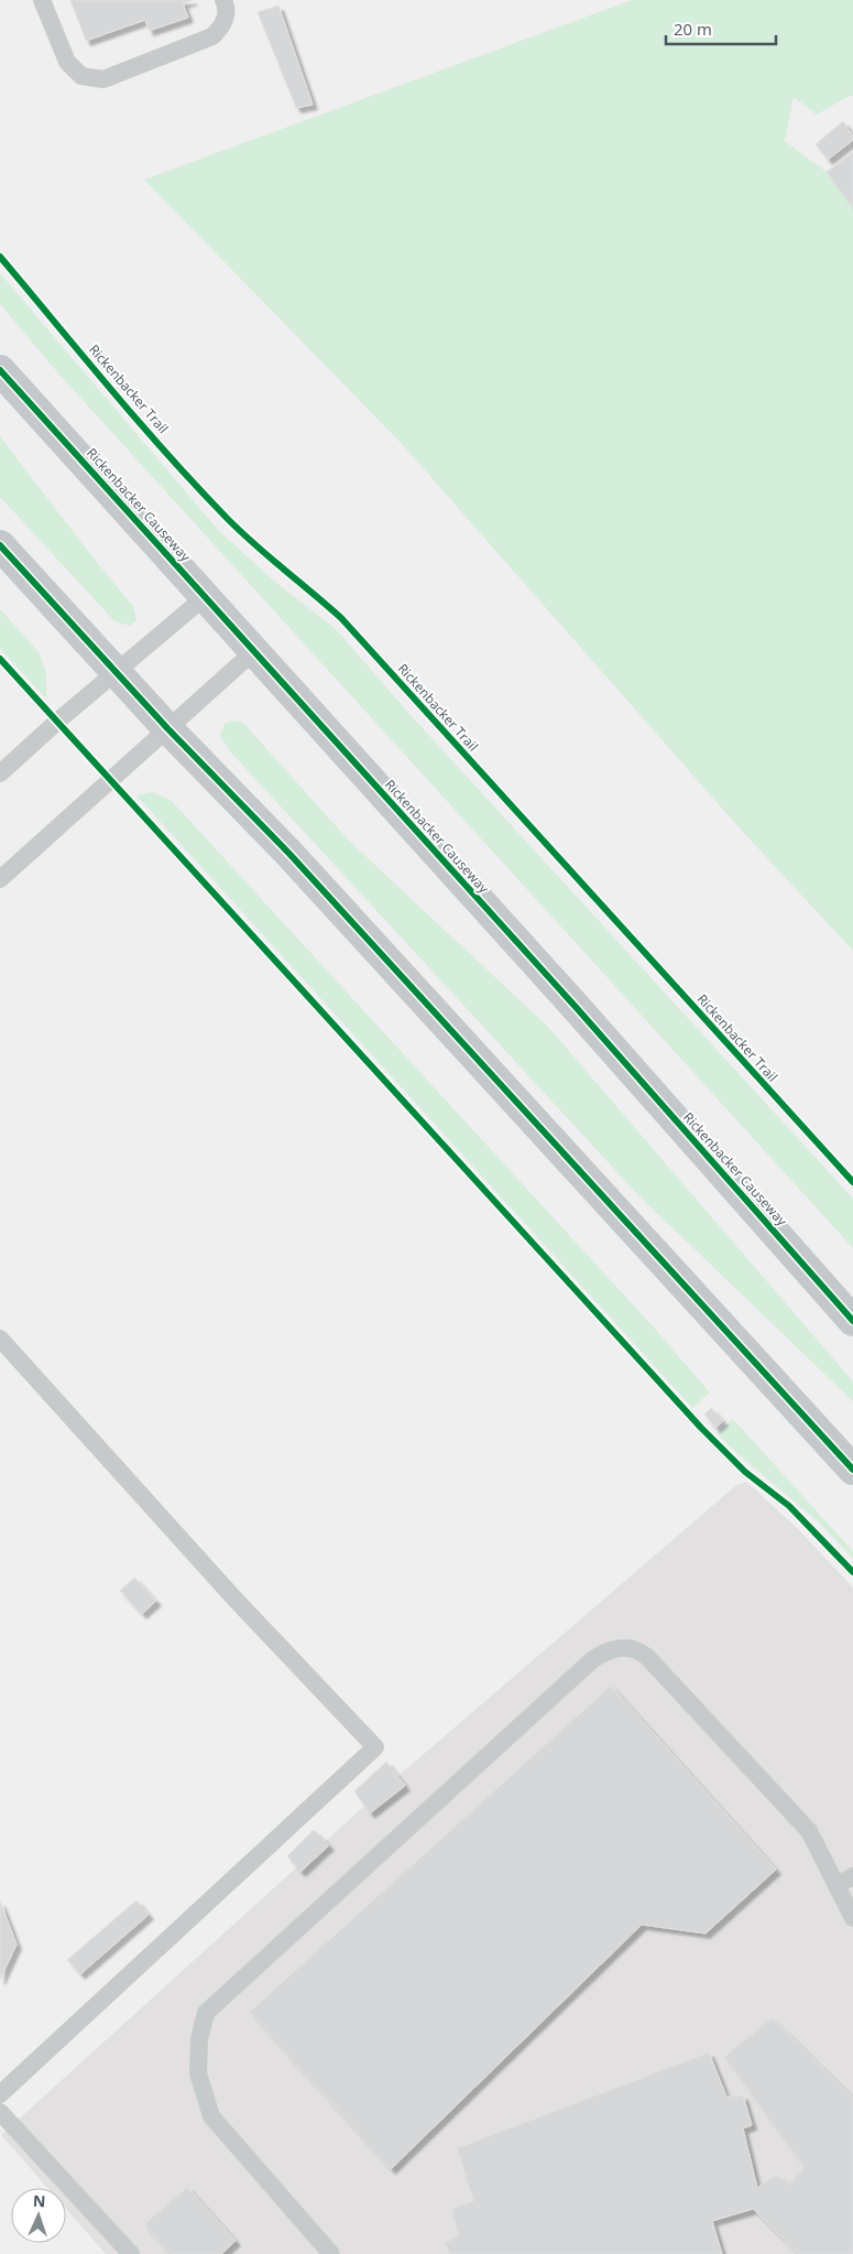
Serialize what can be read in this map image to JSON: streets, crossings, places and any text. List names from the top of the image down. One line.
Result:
{"streets":{"main road":["Rickenbacker Causeway"],"cycle path":["Rickenbacker Trail"]},"scale_bar":"20 m","north":"top"}
